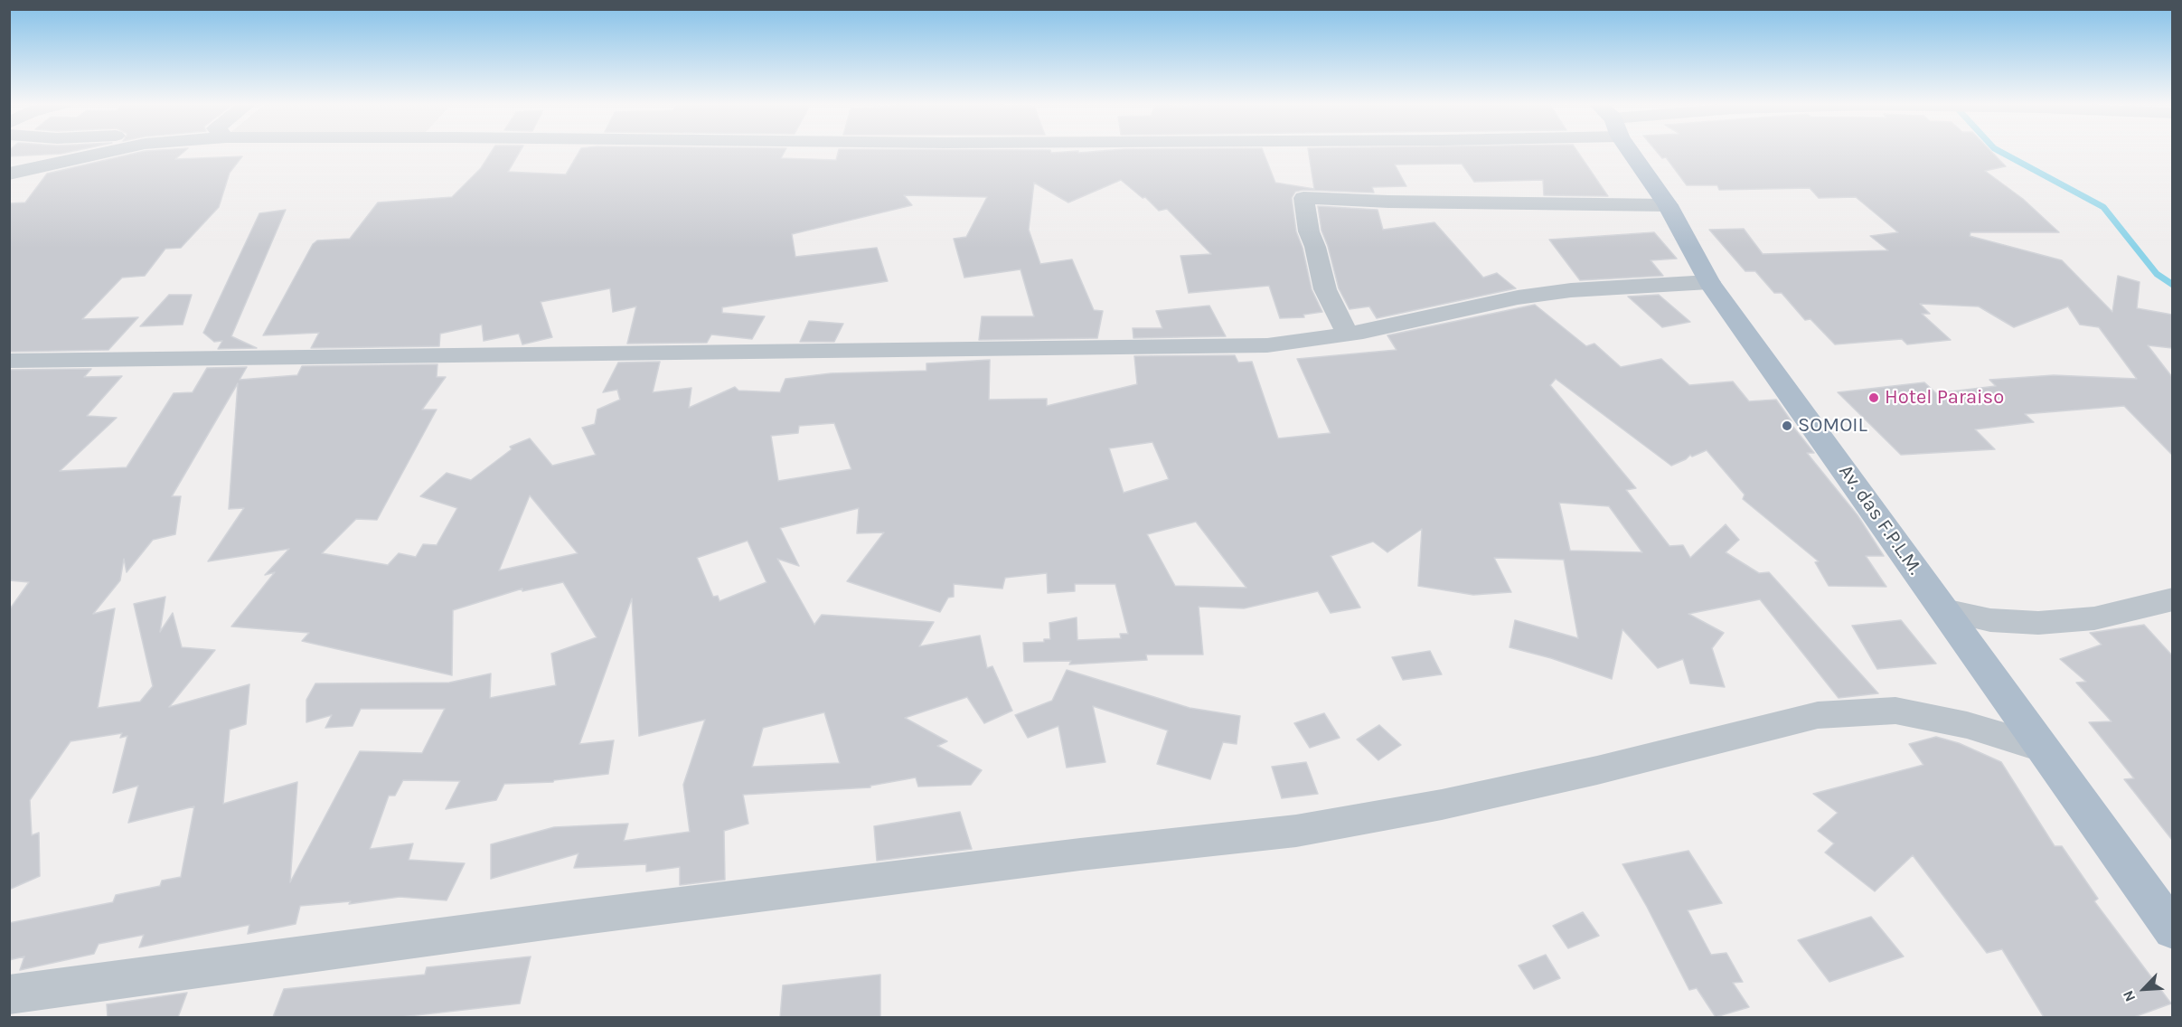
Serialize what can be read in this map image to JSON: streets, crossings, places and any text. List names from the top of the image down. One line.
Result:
{"streets":{"main road":["Av. das F.P.L.M."]},"places":["Hotel Paraiso","SOMOIL"],"north":"bottom left"}
